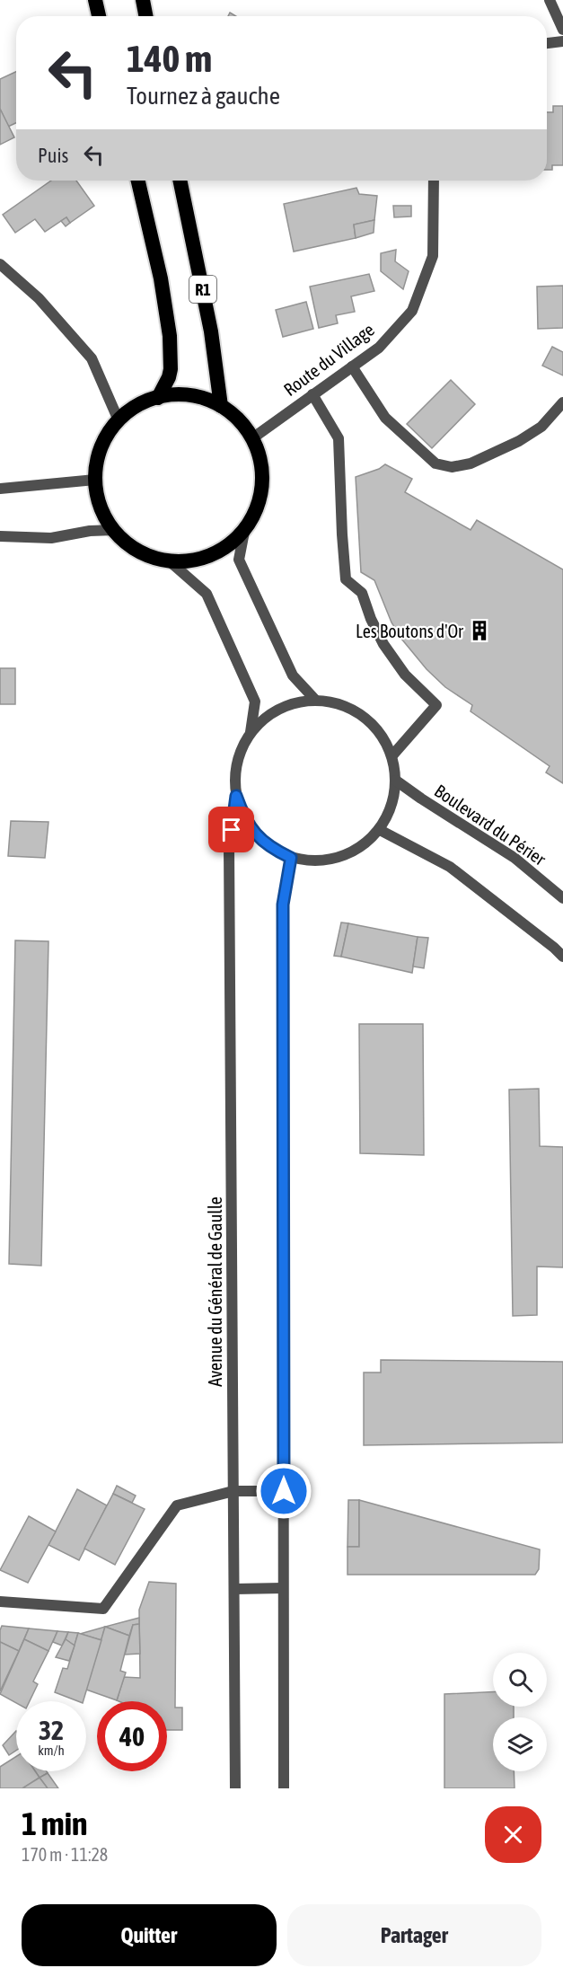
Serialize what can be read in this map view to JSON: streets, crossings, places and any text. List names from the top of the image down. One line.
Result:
{"streets":{"highway":["R1"],"street":["Route du Village","Boulevard du Périer","Avenue du Général de Gaulle"]},"crossings":[["R1","Route du Village"],["Boulevard du Périer","Avenue du Général de Gaulle"]],"places":{"building":["Les Boutons d'Or"]},"page":{"turn":["140 m","Tournez à gauche"],"then":"Puis","speed":"32 km/h","limit":"40","heading":["1 min","170 m · 11:28"],"buttons":["Quitter","Partager"]}}
